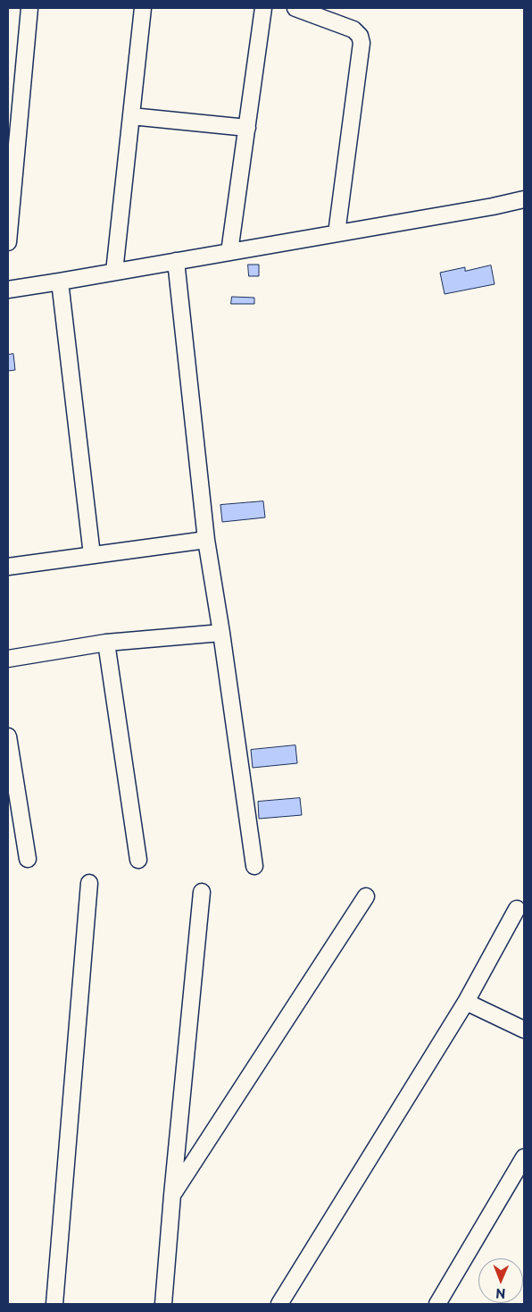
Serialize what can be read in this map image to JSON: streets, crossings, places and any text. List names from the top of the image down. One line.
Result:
{"north":"bottom"}
